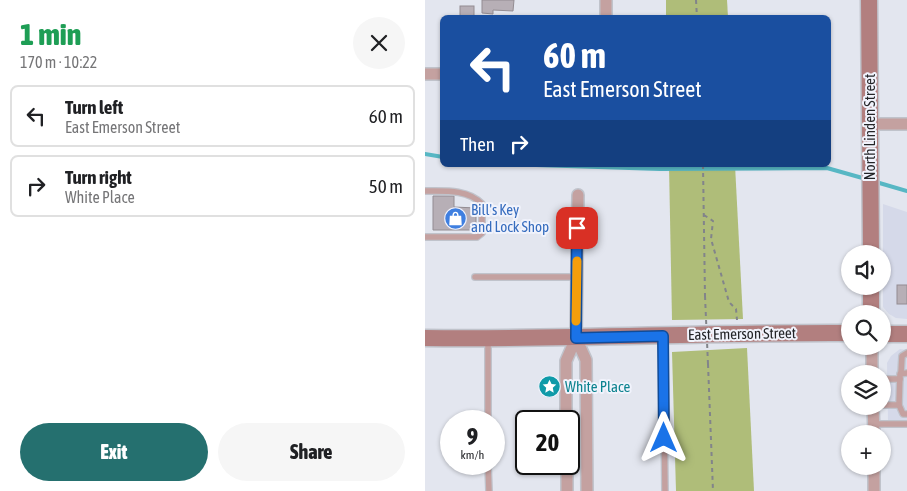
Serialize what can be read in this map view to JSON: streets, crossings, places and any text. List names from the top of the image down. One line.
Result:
{"streets":{"main road":["North Linden Street","East Emerson Street"]},"places":{"shop":["Bill's Key and Lock Shop"],"place":["White Place"]},"page":{"heading":["1 min","170 m · 10:22"],"turn":["60 m","East Emerson Street"],"list":[{"name":"Turn left","note":"East Emerson Street","value":"60 m"},{"name":"Turn right","note":"White Place","value":"50 m"}],"then":"Then","map_buttons":"+","speed":"9 km/h","limit":"20","buttons":["Exit","Share"]}}
